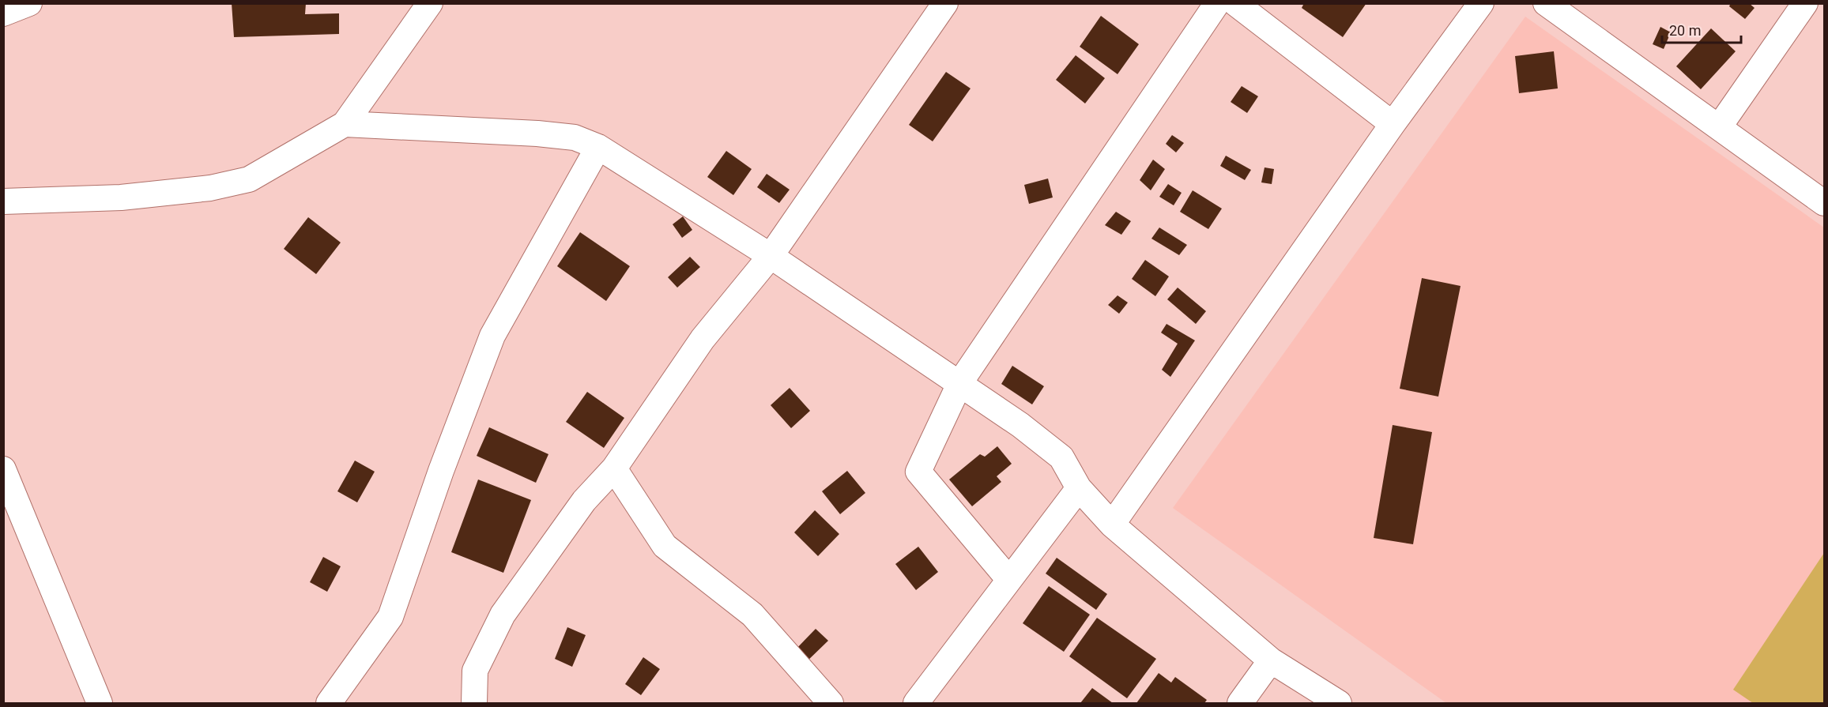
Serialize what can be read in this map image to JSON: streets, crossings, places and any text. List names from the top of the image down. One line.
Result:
{"scale_bar":"20 m"}
